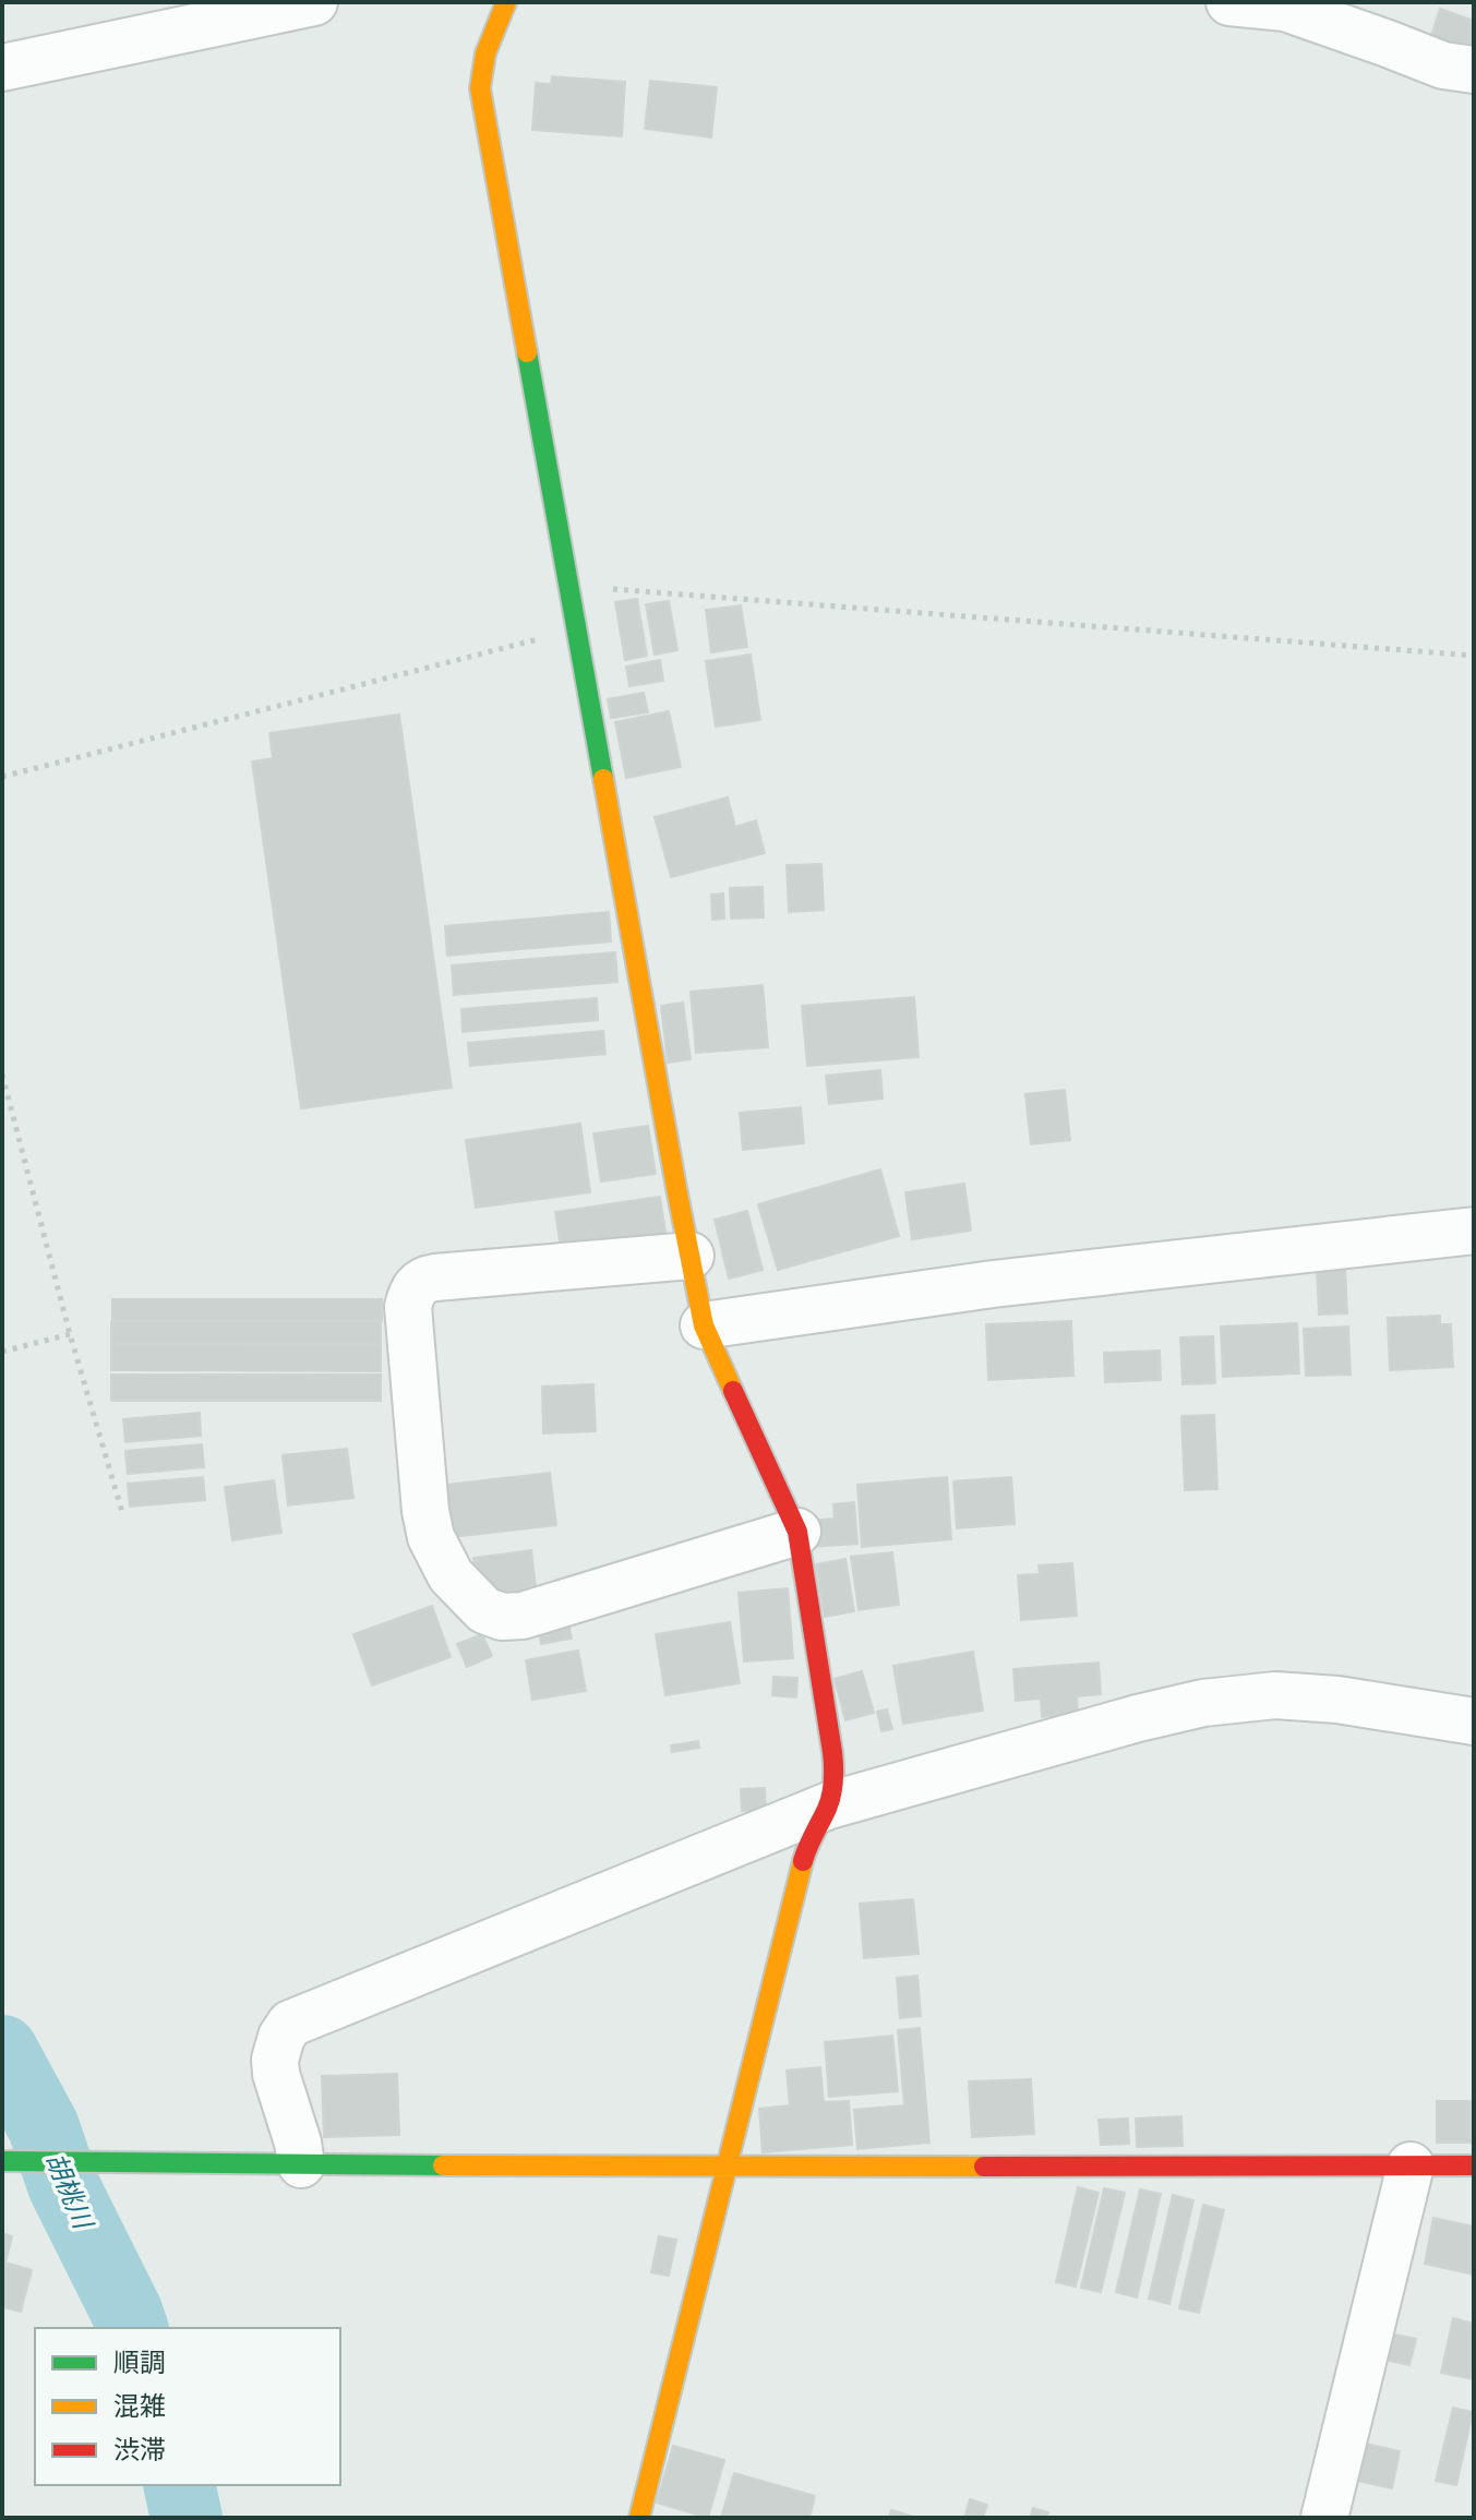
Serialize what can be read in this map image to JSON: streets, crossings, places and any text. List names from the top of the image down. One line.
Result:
{"water":["胡桃川"],"legend":["順調","混雑","渋滞"]}
